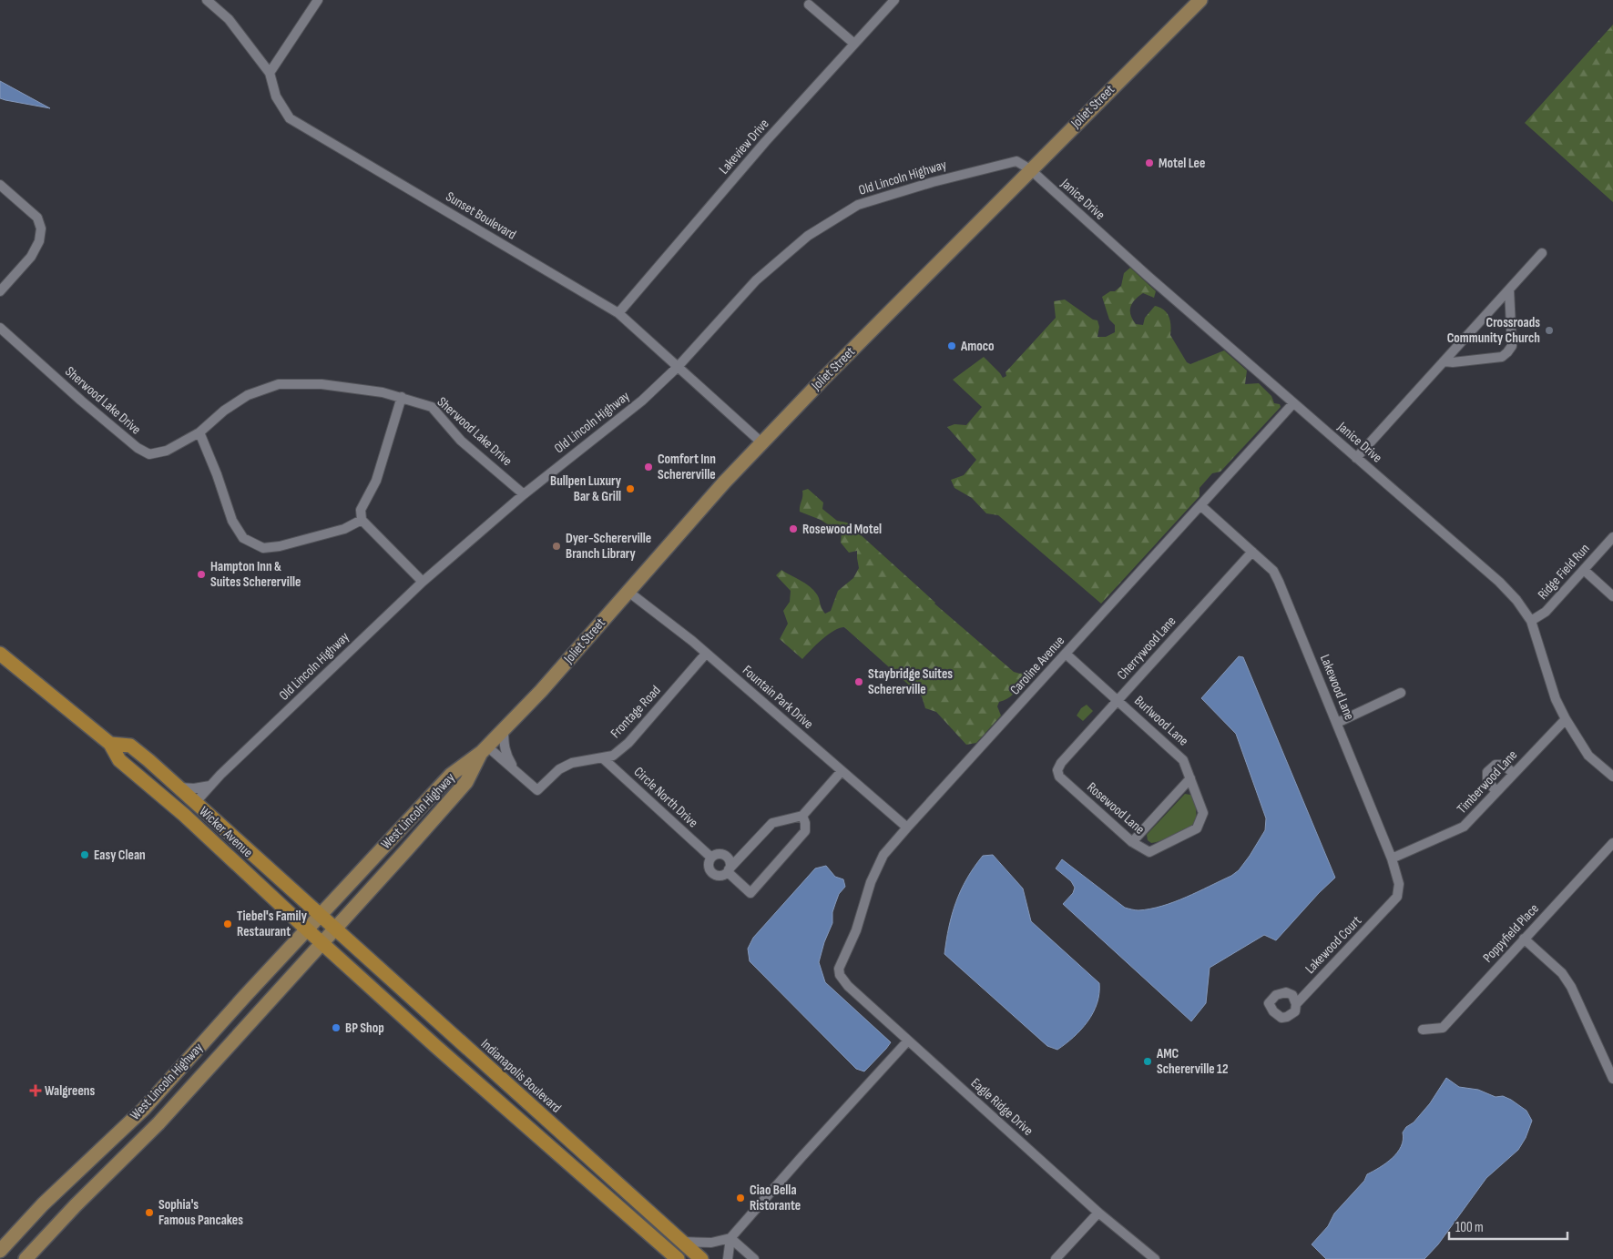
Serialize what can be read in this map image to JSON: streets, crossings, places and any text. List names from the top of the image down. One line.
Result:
{"streets":{"highway":["Wicker Avenue","Indianapolis Boulevard"],"main road":["Joliet Street","West Lincoln Highway"],"street":["Lakeview Drive","Old Lincoln Highway","Janice Drive","Sunset Boulevard","Sherwood Lake Drive","Ridge Field Run","Cherrywood Lane","Caroline Avenue","Lakewood Lane","Fountain Park Drive","Frontage Road","Burlwood Lane","Timberwood Lane","Circle North Drive","Rosewood Lane","Poppyfield Place","Lakewood Court","Eagle Ridge Drive"]},"crossings":[["Joliet Street","Old Lincoln Highway"],["Joliet Street","Janice Drive"],["Joliet Street","Sunset Boulevard"],["Joliet Street","Fountain Park Drive"],["Joliet Street","Frontage Road"],["Joliet Street","West Lincoln Highway"],["Lakeview Drive","Sunset Boulevard"],["Old Lincoln Highway","Janice Drive"],["Old Lincoln Highway","Sunset Boulevard"],["Old Lincoln Highway","Sherwood Lake Drive"],["Old Lincoln Highway","Wicker Avenue"],["Janice Drive","Ridge Field Run"],["Janice Drive","Caroline Avenue"],["Janice Drive","Timberwood Lane"],["Cherrywood Lane","Lakewood Lane"],["Cherrywood Lane","Burlwood Lane"],["Cherrywood Lane","Rosewood Lane"],["Caroline Avenue","Lakewood Lane"],["Caroline Avenue","Fountain Park Drive"],["Caroline Avenue","Burlwood Lane"],["Caroline Avenue","Eagle Ridge Drive"],["Lakewood Lane","Timberwood Lane"],["Lakewood Lane","Lakewood Court"],["Fountain Park Drive","Frontage Road"],["Frontage Road","Circle North Drive"],["Frontage Road","West Lincoln Highway"],["Burlwood Lane","Rosewood Lane"],["West Lincoln Highway","Wicker Avenue"],["West Lincoln Highway","Indianapolis Boulevard"],["Wicker Avenue","Indianapolis Boulevard"]],"places":{"other":["Motel Lee","Crossroads Community Church","Amoco","Comfort Inn Schererville","Bullpen Luxury Bar & Grill","Rosewood Motel","Dyer-Schererville Branch Library","Hampton Inn & Suites Schererville","Staybridge Suites Schererville","Easy Clean","Tiebel's Family Restaurant","BP Shop","AMC Schererville 12","Ciao Bella Ristorante","Sophia's Famous Pancakes"],"health":["Walgreens"]},"scale_bar":"100 m"}
